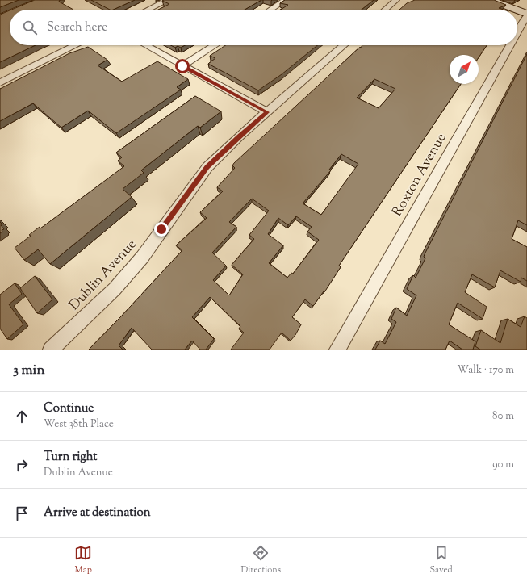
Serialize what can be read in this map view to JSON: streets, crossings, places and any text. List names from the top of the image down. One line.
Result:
{"streets":{"street":["Roxton Avenue","Dublin Avenue"]},"north":"top right","page":{"search":"Search here","heading":["3 min","Walk · 170 m"],"list":[["Continue","West 38th Place","80 m"],["Turn right","Dublin Avenue","90 m"],"Arrive at destination"],"nav":["Map","Directions","Saved"]}}
